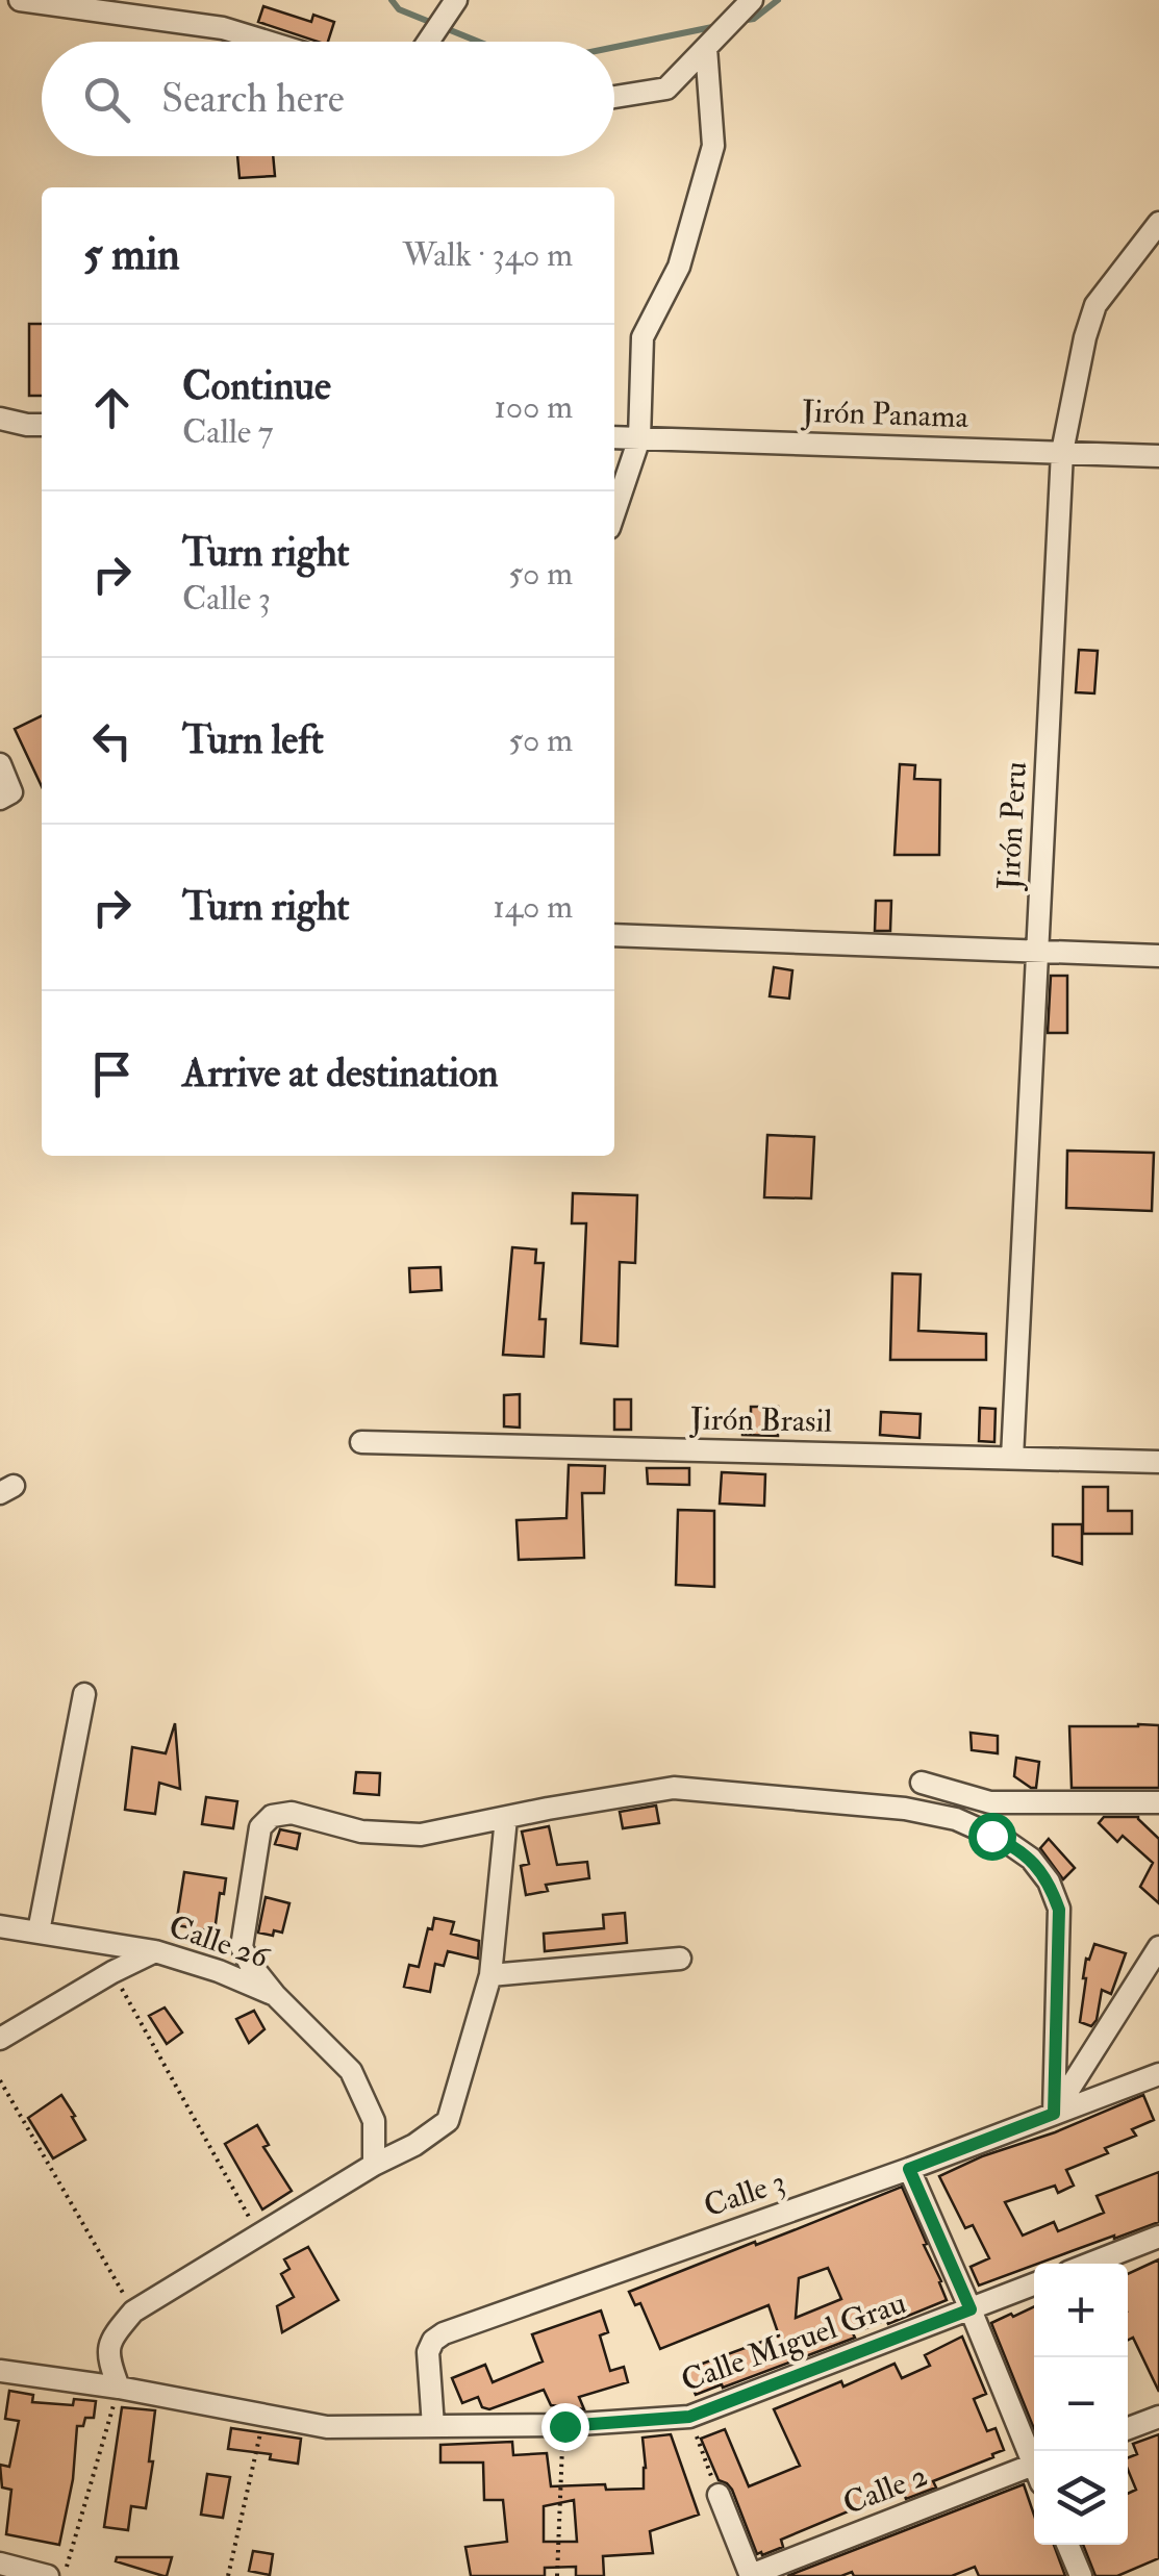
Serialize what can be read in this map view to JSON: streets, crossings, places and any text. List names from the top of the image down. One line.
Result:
{"streets":{"street":["Jirón Panama","Jirón Peru","Jirón Brasil","Calle 26","Calle 3","Calle Miguel Grau","Calle 2"]},"crossings":[["Jirón Panama","Jirón Peru"],["Jirón Peru","Jirón Brasil"],["Calle 3","Calle Miguel Grau"]],"page":{"search":"Search here","heading":["5 min","Walk · 340 m"],"list":[["Continue","Calle 7","100 m"],["Turn right","Calle 3","50 m"],["Turn left","50 m"],["Turn right","140 m"],"Arrive at destination"],"map_buttons":["+","−"]}}
